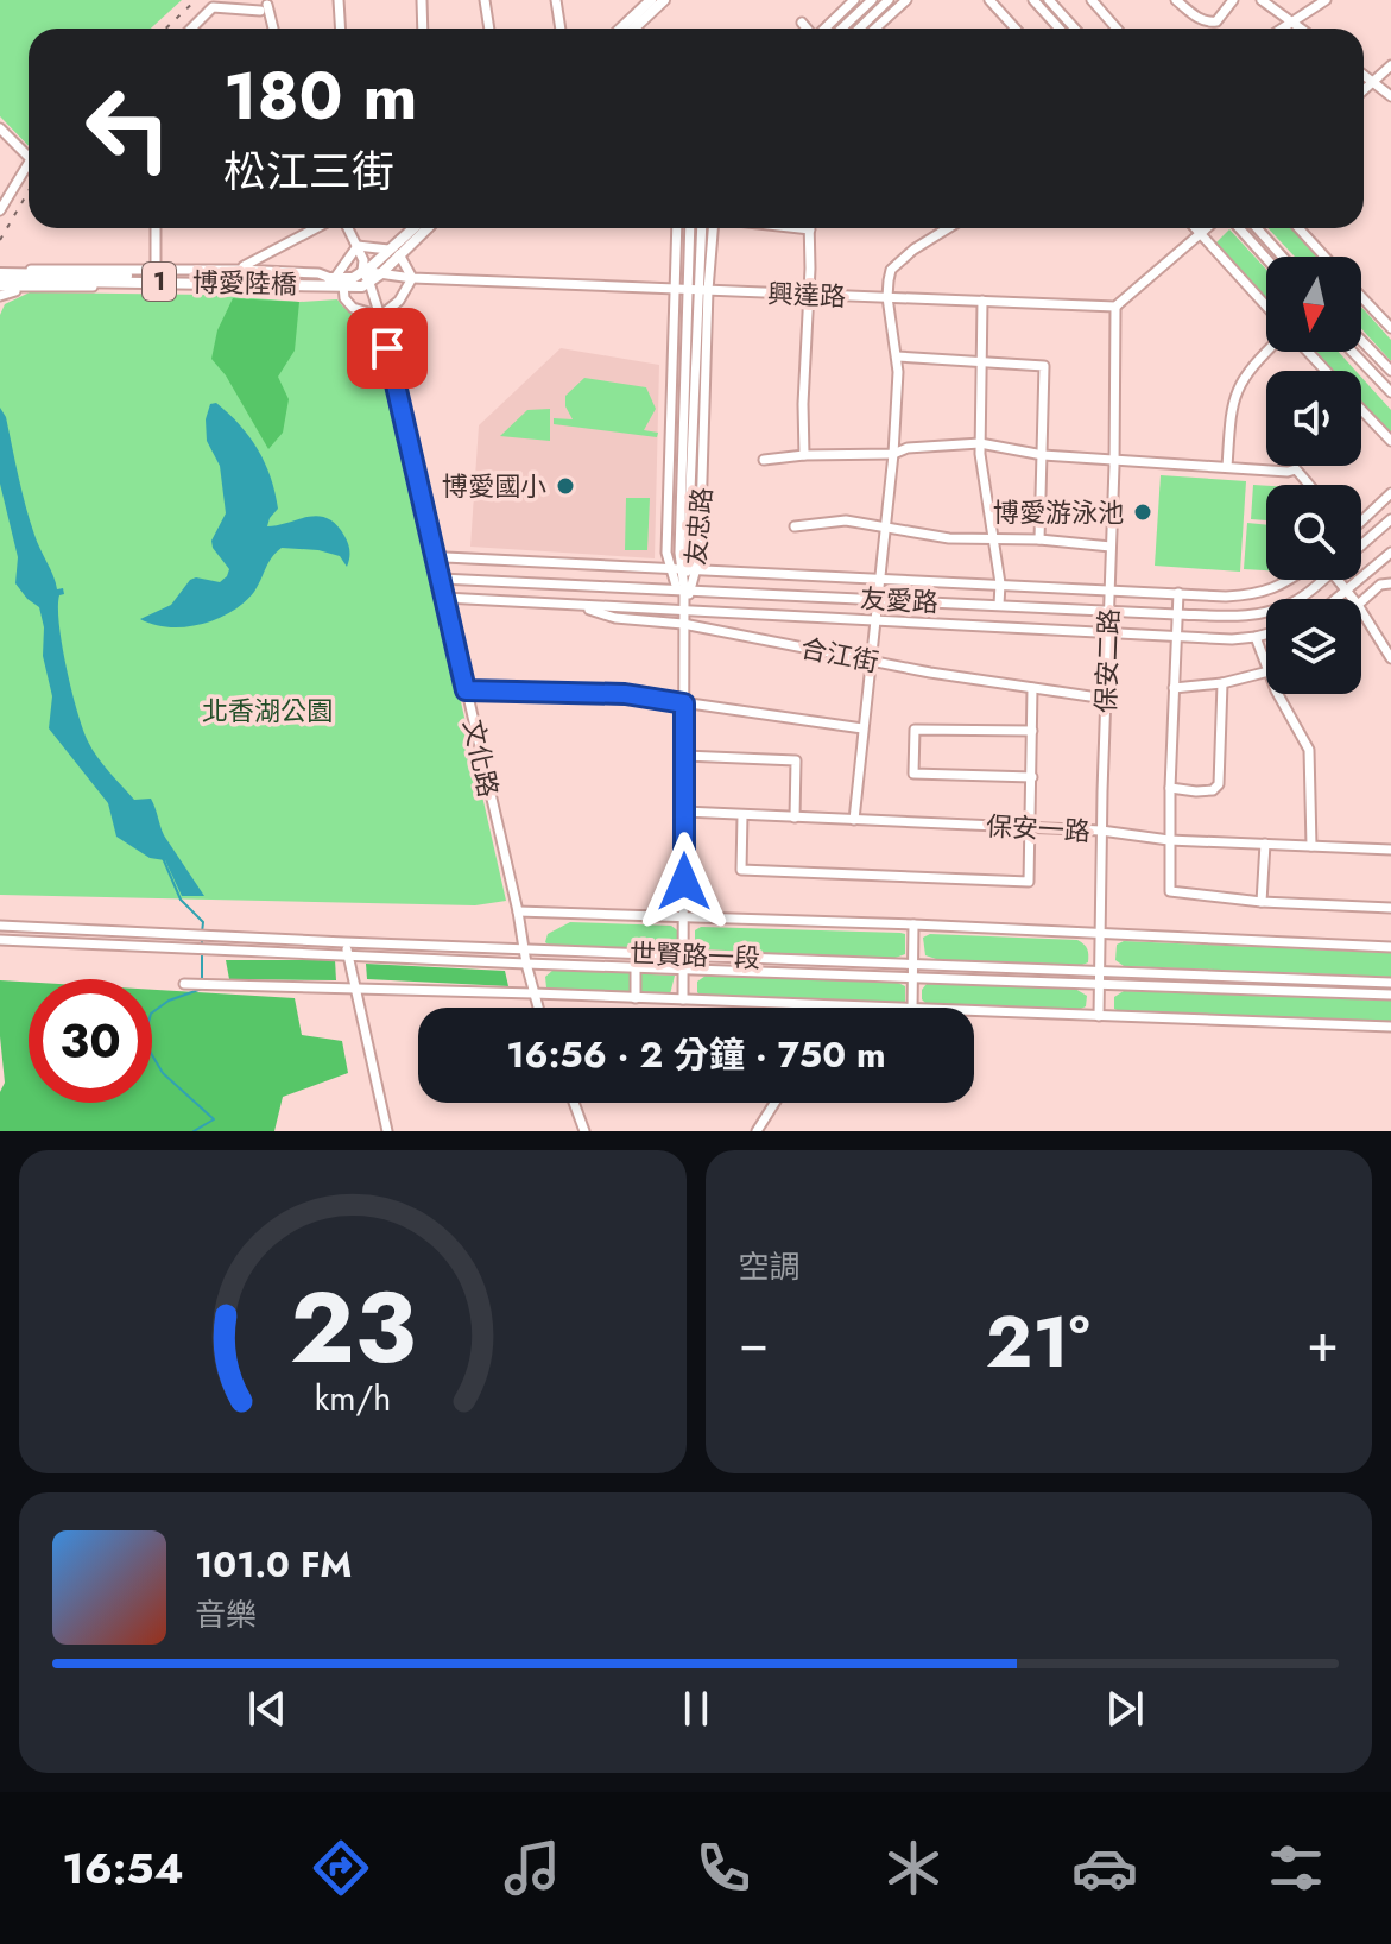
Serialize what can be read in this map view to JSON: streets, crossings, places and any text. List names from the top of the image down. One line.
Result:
{"streets":{"main road":["1","博愛陸橋"],"street":["興達路","友忠路","友愛路","合江街","保安二路","文化路","保安一路","世賢路一段"]},"crossings":[["1","博愛陸橋"],["1","興達路"],["1","文化路"],["興達路","友忠路"],["興達路","保安二路"],["興達路","文化路"],["友忠路","友愛路"],["友愛路","合江街"],["友愛路","保安二路"],["友愛路","文化路"],["合江街","保安二路"],["保安二路","保安一路"],["保安二路","世賢路一段"],["文化路","世賢路一段"]],"parks":["北香湖公園"],"places":["博愛國小","博愛游泳池"],"north":"bottom","page":{"turn":["180 m","松江三街"],"limit":"30","trip":"16:56 · 2 分鐘 · 750 m","tile":"空調","heat":["−","21°","+"],"song":["101.0 FM","音樂"],"tabs":"16:54","gauge":["23","km/h"]}}
